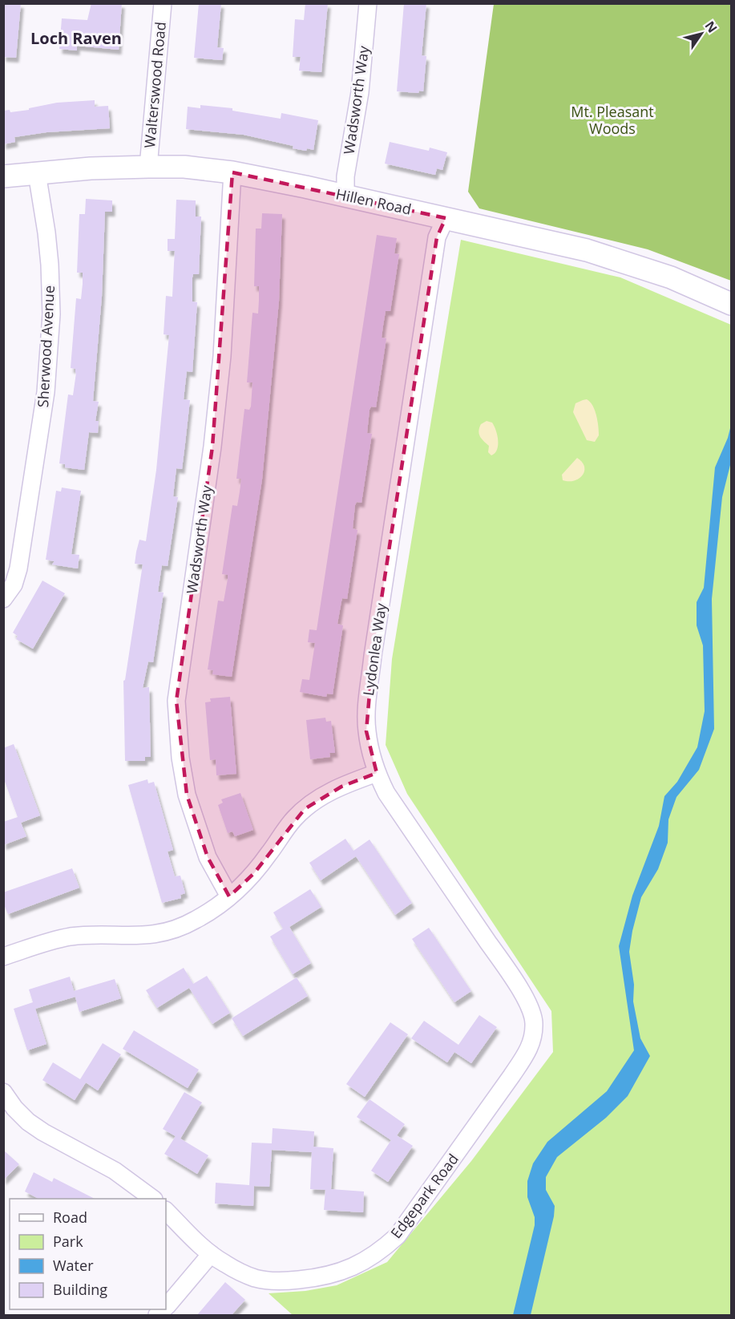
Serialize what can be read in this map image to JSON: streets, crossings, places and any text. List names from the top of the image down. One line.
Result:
{"streets":{"street":["Walterswood Road","Wadsworth Way","Hillen Road","Sherwood Avenue","Lydonlea Way","Edgepark Road"]},"crossings":[["Walterswood Road","Hillen Road"],["Wadsworth Way","Hillen Road"],["Hillen Road","Sherwood Avenue"],["Hillen Road","Lydonlea Way"],["Lydonlea Way","Edgepark Road"]],"districts":["Loch Raven"],"parks":["Mt. Pleasant Woods"],"legend":["Road","Park","Water","Building"],"north":"top right"}
